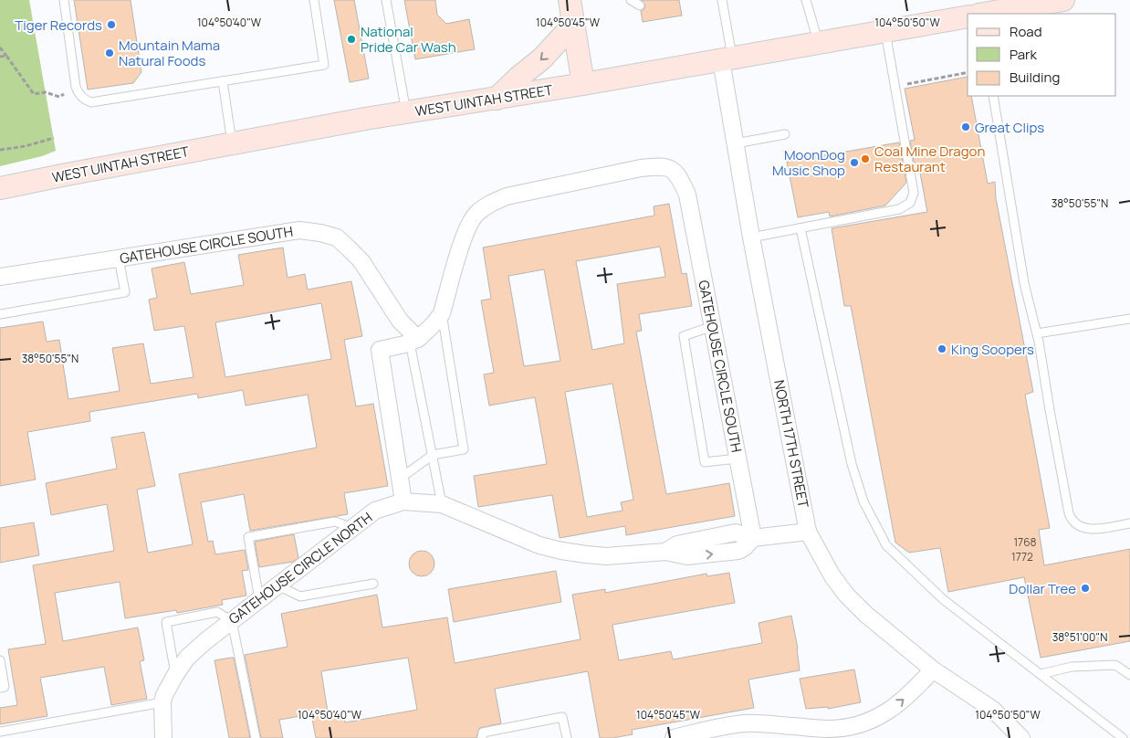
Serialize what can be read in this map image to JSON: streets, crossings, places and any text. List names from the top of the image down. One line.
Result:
{"streets":{"main road":["WEST UINTAH STREET"],"street":["GATEHOUSE CIRCLE SOUTH","NORTH 17TH STREET","GATEHOUSE CIRCLE NORTH"]},"crossings":[["WEST UINTAH STREET","NORTH 17TH STREET"],["GATEHOUSE CIRCLE SOUTH","GATEHOUSE CIRCLE NORTH"],["NORTH 17TH STREET","GATEHOUSE CIRCLE NORTH"]],"places":["Tiger Records","National Pride Car Wash","Mountain Mama Natural Foods","Great Clips","Coal Mine Dragon Restaurant","MoonDog Music Shop","King Soopers","Dollar Tree"],"house_numbers":["1768","1772"],"legend":["Road","Park","Building"],"coordinates":["104°50'40\"W","104°50'45\"W","104°50'50\"W","38°50'55\"N","38°51'00\"N"]}
